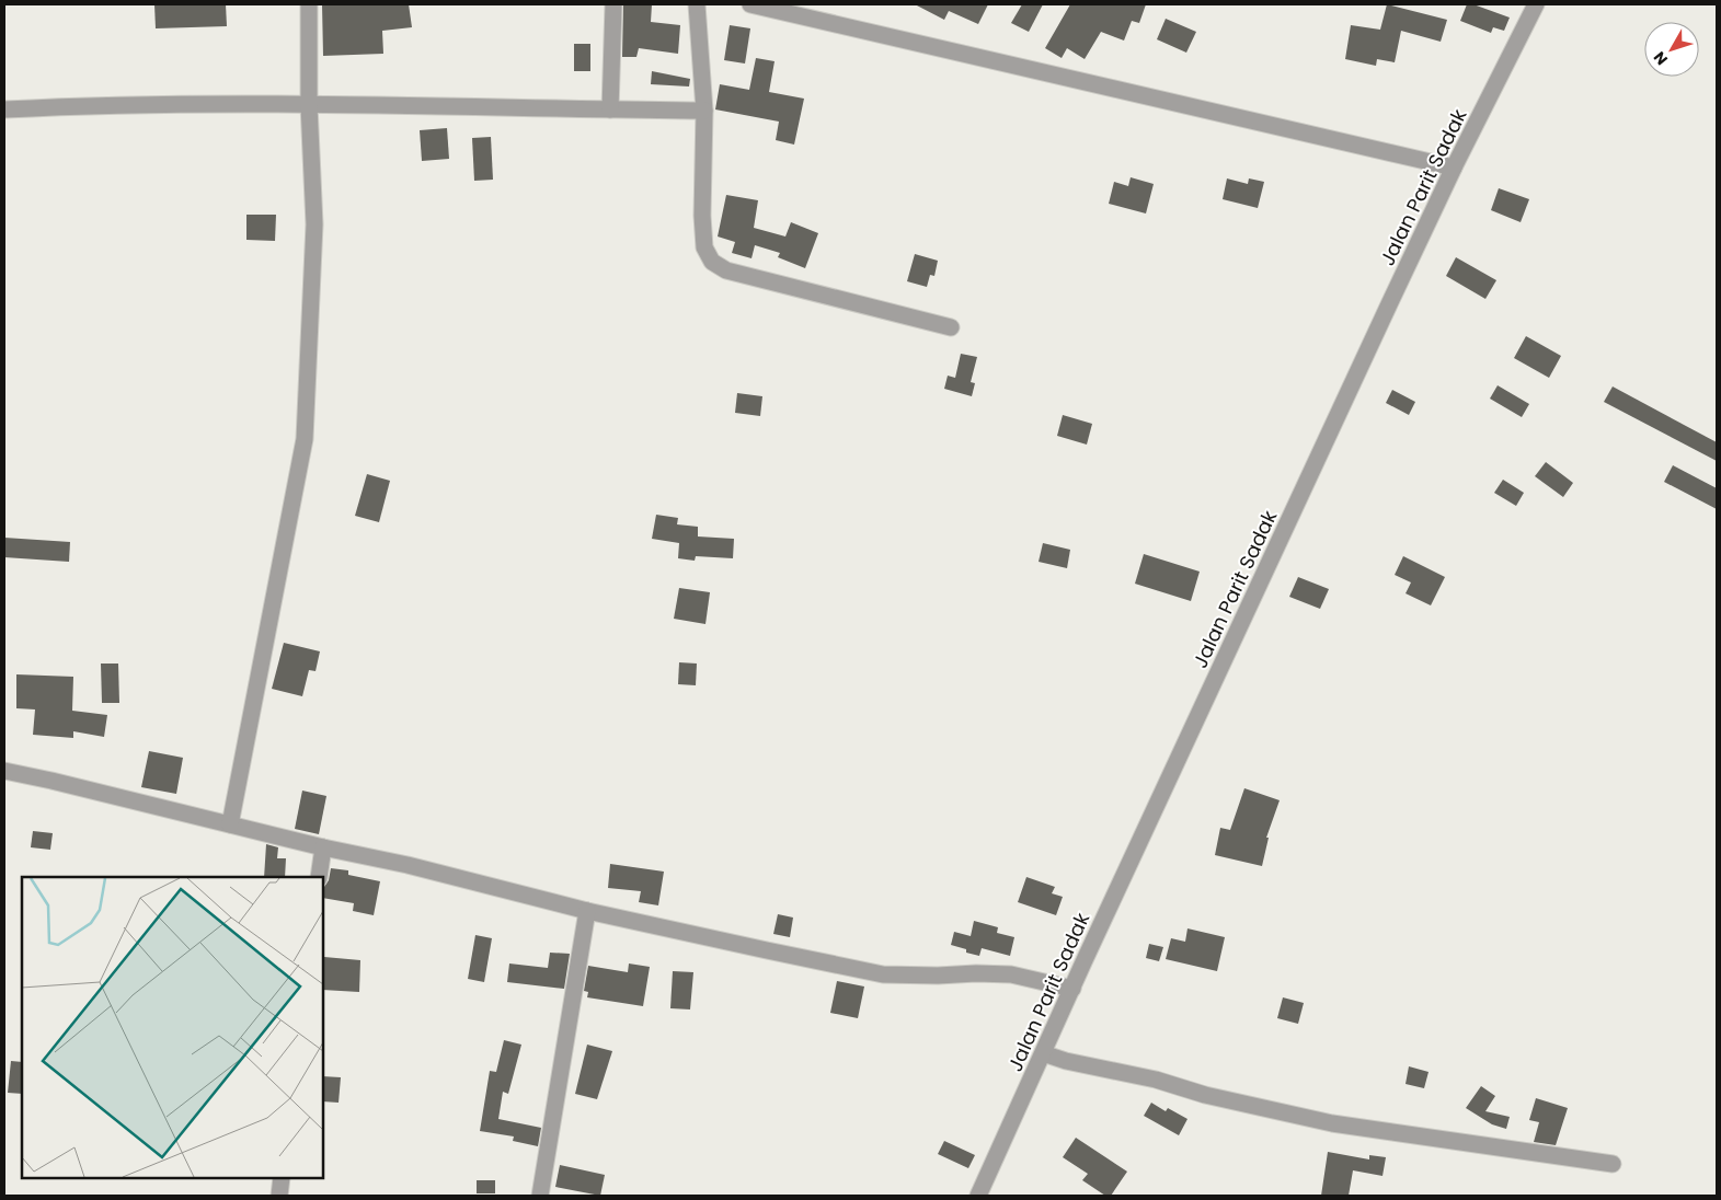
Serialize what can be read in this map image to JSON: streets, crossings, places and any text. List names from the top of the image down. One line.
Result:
{"streets":{"street":["Jalan Parit Sadak"]},"north":"bottom left"}
